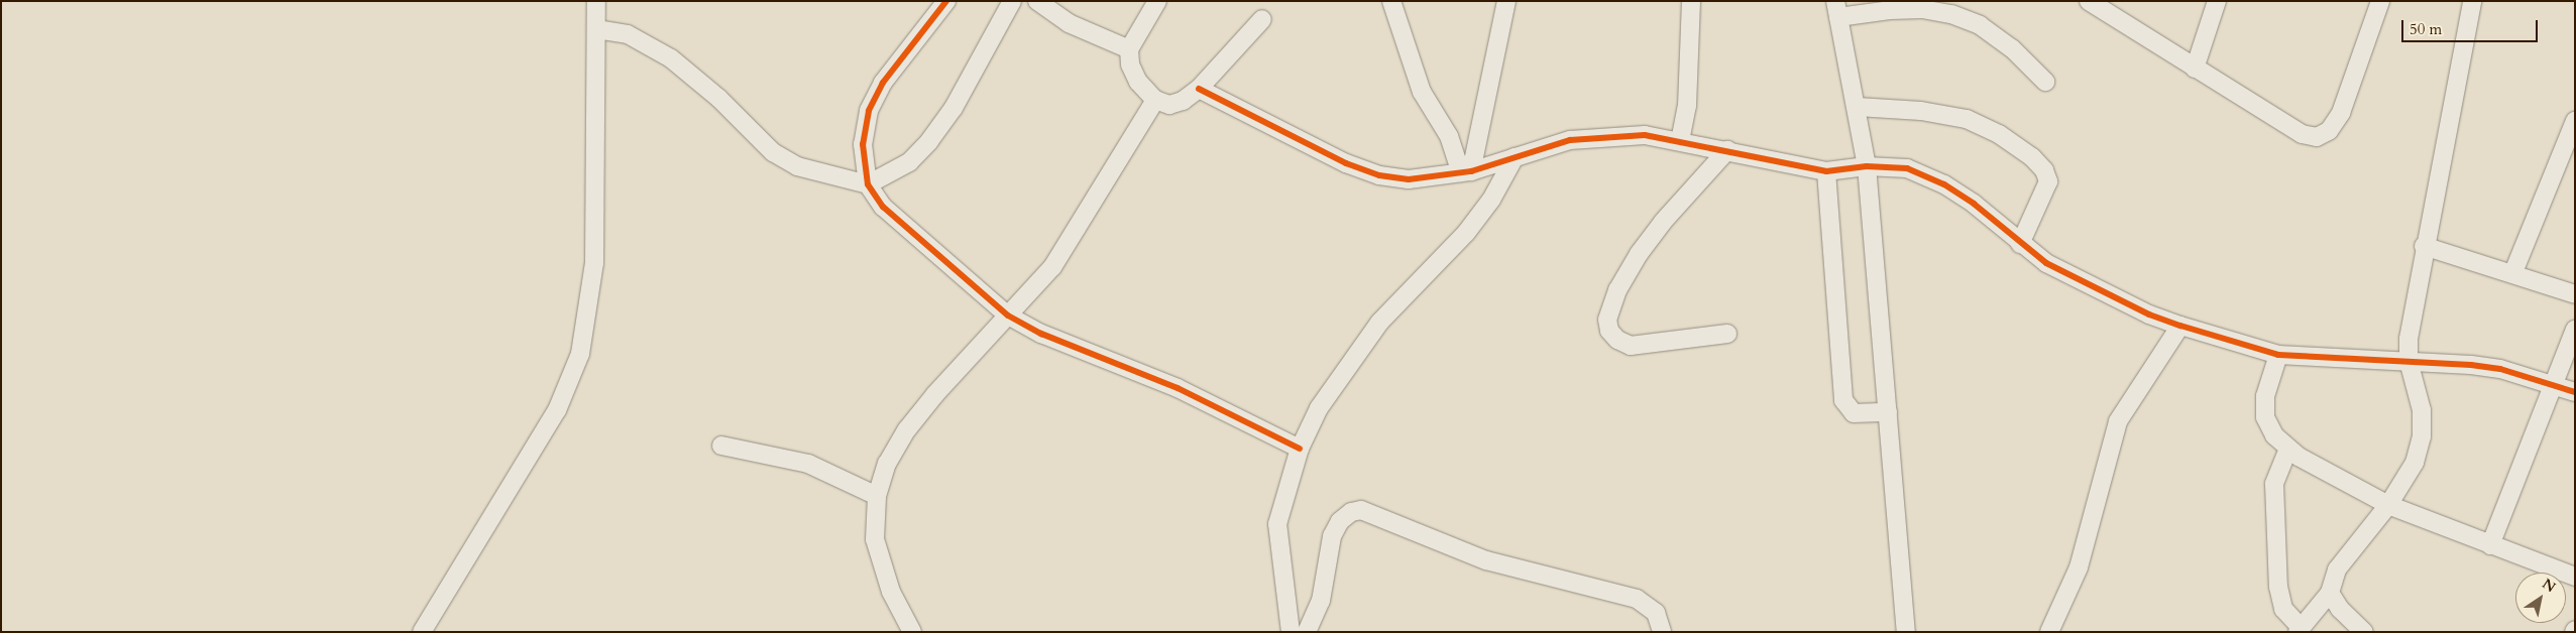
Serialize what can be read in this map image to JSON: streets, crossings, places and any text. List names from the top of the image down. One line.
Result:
{"scale_bar":"50 m","north":"top right"}
